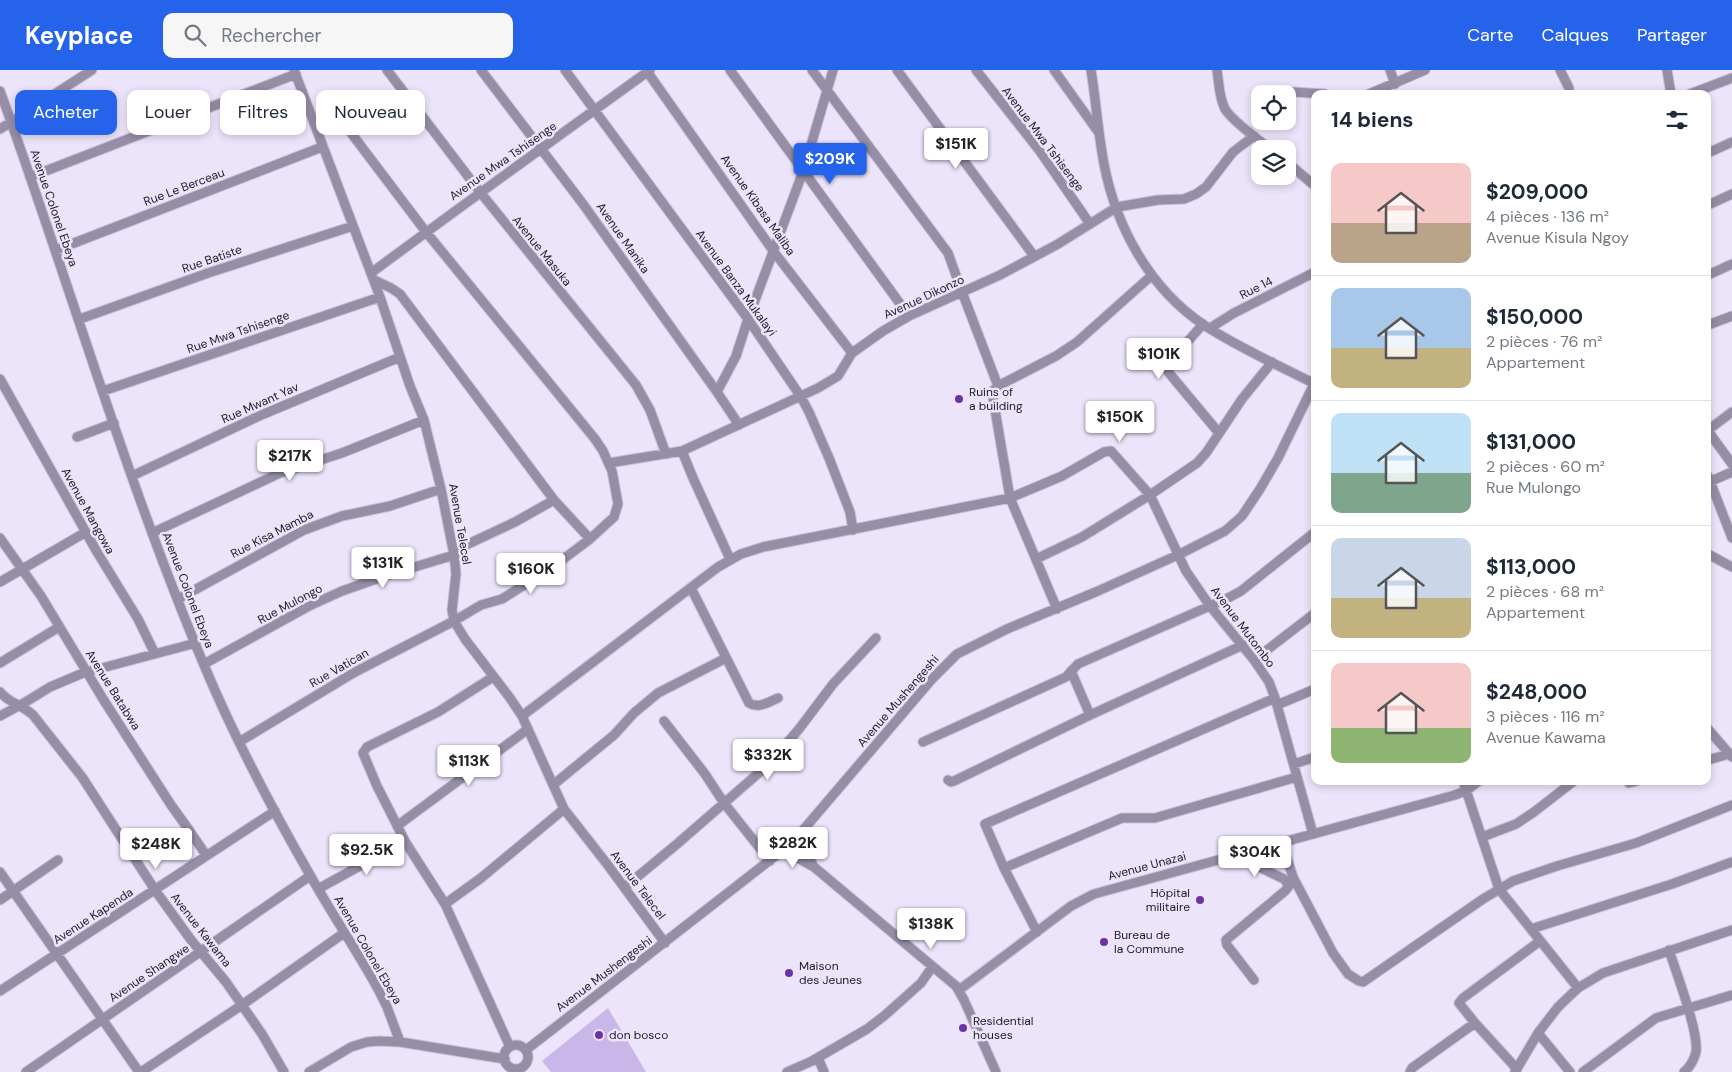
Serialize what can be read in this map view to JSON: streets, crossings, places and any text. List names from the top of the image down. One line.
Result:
{"streets":{"street":["Avenue Mwa Tshisenge","Rue Le Berceau","Avenue Kibasa Maliba","Avenue Colonel Ebeya","Avenue Manika","Avenue Masuka","Rue Batiste","Avenue Banza Mukalayi","Rue 14","Avenue Dikonzo","Rue Mwa Tshisenge","Rue Mwant Yav","Avenue Mangowa","Avenue Telecel","Rue Kisa Mamba","Rue Mulongo","Avenue Mutombo","Rue Vatican","Avenue Batabwa","Avenue Mushengeshi","Avenue Unazai","Avenue Kapenda","Avenue Kawama","Avenue Shangwe"]},"crossings":[["Avenue Mwa Tshisenge","Avenue Kibasa Maliba"],["Avenue Mwa Tshisenge","Avenue Manika"],["Avenue Mwa Tshisenge","Avenue Masuka"],["Avenue Mwa Tshisenge","Avenue Banza Mukalayi"],["Avenue Mwa Tshisenge","Avenue Dikonzo"],["Avenue Mwa Tshisenge","Avenue Telecel"],["Rue Le Berceau","Avenue Colonel Ebeya"],["Rue Le Berceau","Avenue Telecel"],["Avenue Kibasa Maliba","Avenue Dikonzo"],["Avenue Colonel Ebeya","Rue Batiste"],["Avenue Colonel Ebeya","Rue Mwa Tshisenge"],["Avenue Colonel Ebeya","Rue Mwant Yav"],["Avenue Colonel Ebeya","Rue Kisa Mamba"],["Avenue Colonel Ebeya","Rue Mulongo"],["Avenue Colonel Ebeya","Rue Vatican"],["Avenue Colonel Ebeya","Avenue Kapenda"],["Avenue Colonel Ebeya","Avenue Shangwe"],["Avenue Manika","Avenue Dikonzo"],["Avenue Masuka","Avenue Dikonzo"],["Rue Batiste","Avenue Telecel"],["Avenue Banza Mukalayi","Avenue Dikonzo"],["Avenue Dikonzo","Rue Vatican"],["Rue Mwa Tshisenge","Avenue Telecel"],["Rue Mwant Yav","Avenue Telecel"],["Avenue Telecel","Rue Kisa Mamba"],["Avenue Telecel","Rue Mulongo"],["Avenue Telecel","Rue Vatican"],["Avenue Telecel","Avenue Mushengeshi"],["Avenue Mutombo","Avenue Mushengeshi"],["Avenue Mutombo","Avenue Unazai"],["Avenue Batabwa","Avenue Kapenda"],["Avenue Kapenda","Avenue Kawama"],["Avenue Kawama","Avenue Shangwe"]],"places":["Ruins of a building","Hôpital militaire","Bureau de la Commune","Maison des Jeunes","Residential houses","don bosco"],"page":{"header":"Keyplace","search":"Rechercher","nav":["Carte","Calques","Partager"],"chip":["Acheter","Louer","Filtres","Nouveau"],"heading":"14 biens","price":["$151K","$209K","$101K","$150K","$217K","$131K","$160K","$332K","$113K","$282K","$248K","$92.5K","$304K","$138K"],"list":[{"name":"$209,000","note":"4 pièces · 136 m² · Avenue Kisula Ngoy"},{"name":"$150,000","note":"2 pièces · 76 m² · Appartement"},{"name":"$131,000","note":"2 pièces · 60 m² · Rue Mulongo"},{"name":"$113,000","note":"2 pièces · 68 m² · Appartement"},{"name":"$248,000","note":"3 pièces · 116 m² · Avenue Kawama"}]}}
